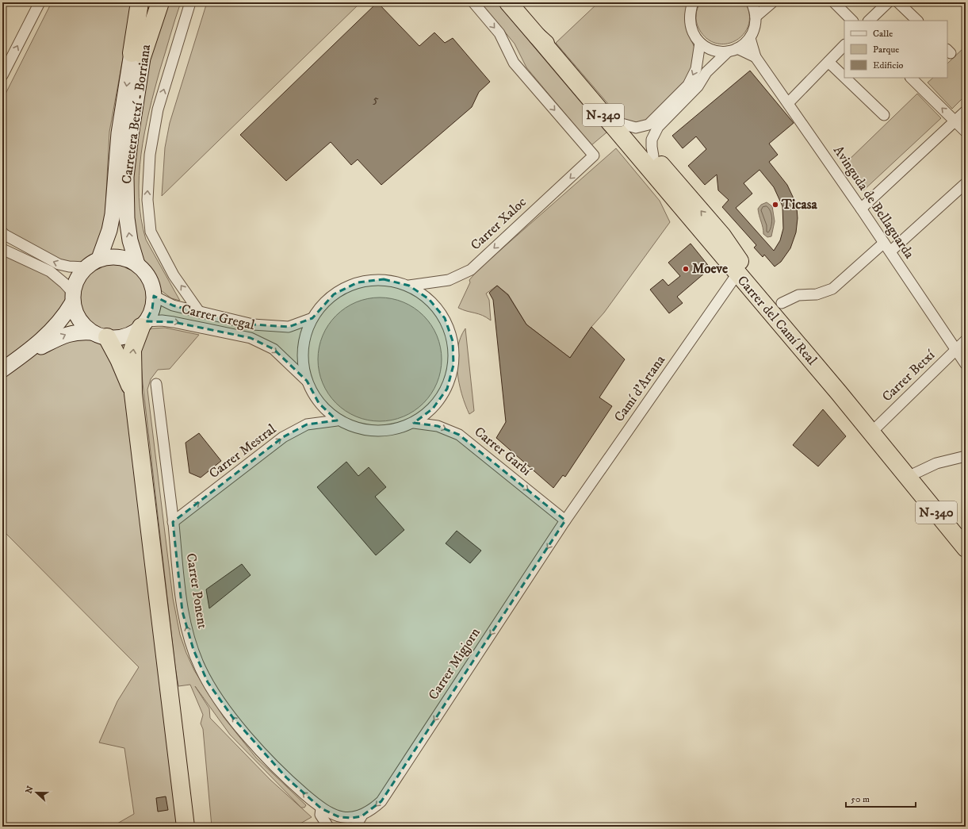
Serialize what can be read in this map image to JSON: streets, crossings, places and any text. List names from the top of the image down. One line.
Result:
{"streets":{"highway":["N-340","Carrer del Camí Real"],"main road":["Carretera Betxí - Borriana"],"street":["Avinguda de Bellaguarda","Carrer Xaloc","Carrer Gregal","Carrer Betxí","Camí d'Artana","Carrer Mestral","Carrer Garbí","Carrer Ponent","Carrer Migjorn"]},"crossings":[["Carretera Betxí - Borriana","Carrer Gregal"],["N-340","Carrer del Camí Real"],["Avinguda de Bellaguarda","Carrer Betxí"],["Carrer del Camí Real","Carrer Betxí"],["Carrer del Camí Real","Camí d'Artana"],["Camí d'Artana","Carrer Garbí"],["Camí d'Artana","Carrer Migjorn"],["Carrer Mestral","Carrer Ponent"],["Carrer Garbí","Carrer Migjorn"],["Carrer Ponent","Carrer Migjorn"]],"one_way":["Carrer Mestral","Carrer Garbí","Carrer Ponent","Carrer Migjorn"],"places":["Ticasa","Moeve"],"house_numbers":["5"],"legend":["Calle","Parque","Edificio"],"scale_bar":"50 m","north":"left"}
